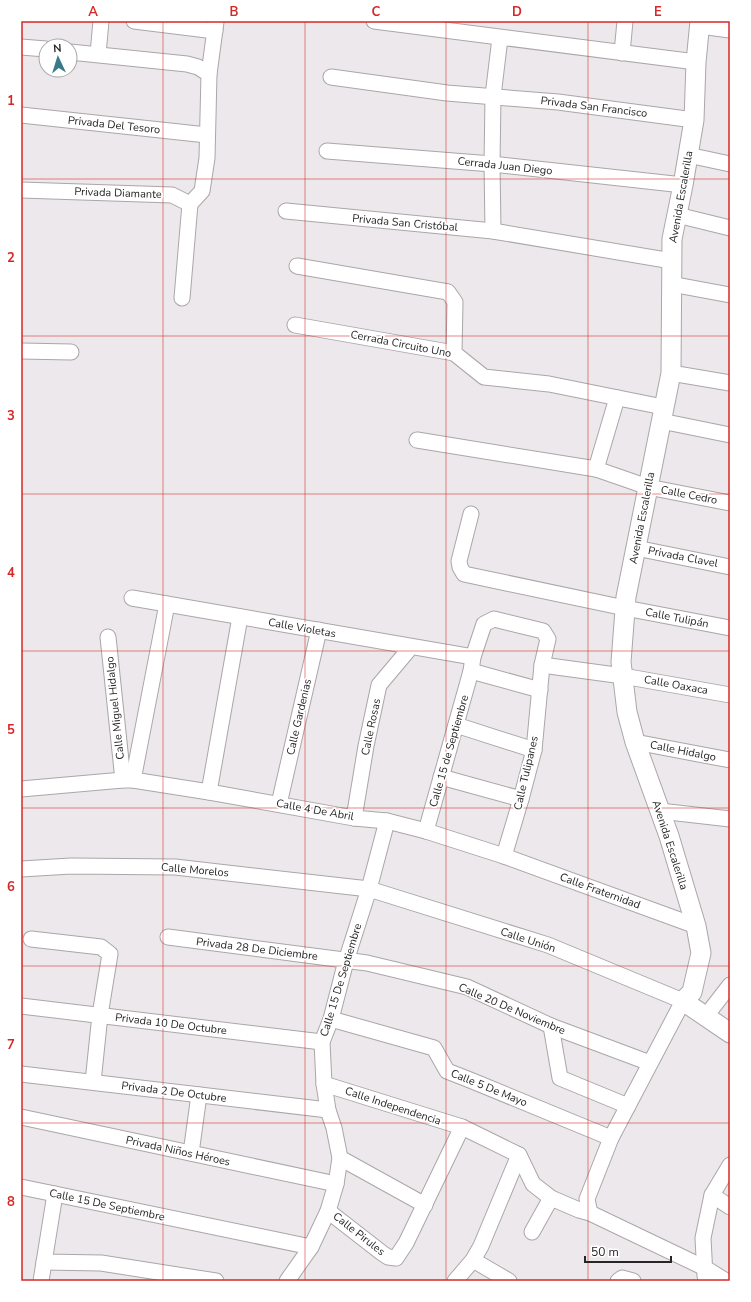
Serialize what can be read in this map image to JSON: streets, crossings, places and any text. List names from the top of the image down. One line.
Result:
{"streets":{"main road":["Avenida Escalerilla"],"street":["Privada San Francisco","Privada Del Tesoro","Cerrada Juan Diego","Privada Diamante","Privada San Cristóbal","Cerrada Circuito Uno","Calle Cedro","Privada Clavel","Calle Tulipán","Calle Violetas","Calle Oaxaca","Calle Miguel Hidalgo","Calle Gardenias","Calle Rosas","Calle 15 de Septiembre","Calle Hidalgo","Calle Tulipanes","Calle 4 De Abril","Calle Morelos","Calle Fraternidad","Calle Unión","Privada 28 De Diciembre","Calle 15 De Septiembre","Calle 20 De Noviembre","Privada 10 De Octubre","Calle 5 De Mayo","Privada 2 De Octubre","Calle Independencia","Privada Niños Héroes","Calle Pirules"]},"crossings":[["Privada San Francisco","Avenida Escalerilla"],["Cerrada Juan Diego","Avenida Escalerilla"],["Avenida Escalerilla","Privada San Cristóbal"],["Avenida Escalerilla","Cerrada Circuito Uno"],["Avenida Escalerilla","Calle Cedro"],["Avenida Escalerilla","Privada Clavel"],["Avenida Escalerilla","Calle Tulipán"],["Avenida Escalerilla","Calle Oaxaca"],["Avenida Escalerilla","Calle Hidalgo"],["Avenida Escalerilla","Calle Fraternidad"],["Avenida Escalerilla","Calle Unión"],["Calle Violetas","Calle Gardenias"],["Calle Violetas","Calle Rosas"],["Calle Violetas","Calle 15 de Septiembre"],["Calle Violetas","Calle Tulipanes"],["Calle Oaxaca","Calle Tulipanes"],["Calle Miguel Hidalgo","Calle 4 De Abril"],["Calle Gardenias","Calle 4 De Abril"],["Calle Rosas","Calle 4 De Abril"],["Calle 15 de Septiembre","Calle Tulipanes"],["Calle 15 de Septiembre","Calle 4 De Abril"],["Calle Tulipanes","Calle 4 De Abril"],["Calle Tulipanes","Calle Fraternidad"],["Calle 4 De Abril","Calle Fraternidad"],["Calle 4 De Abril","Calle 15 De Septiembre"],["Calle Morelos","Calle Unión"],["Calle Morelos","Calle 15 De Septiembre"],["Calle Unión","Calle 15 De Septiembre"],["Privada 28 De Diciembre","Calle 15 De Septiembre"],["Privada 28 De Diciembre","Calle 20 De Noviembre"],["Calle 15 De Septiembre","Calle 20 De Noviembre"],["Calle 15 De Septiembre","Privada 10 De Octubre"],["Calle 15 De Septiembre","Calle 5 De Mayo"],["Calle 15 De Septiembre","Privada 2 De Octubre"],["Calle 15 De Septiembre","Calle Independencia"],["Calle 15 De Septiembre","Privada Niños Héroes"],["Calle 15 De Septiembre","Calle Pirules"],["Calle Independencia","Calle Pirules"]],"scale_bar":"50 m","north":"top","grid":{"columns":["A","B","C","D","E"],"rows":["1","2","3","4","5","6","7","8"]}}
